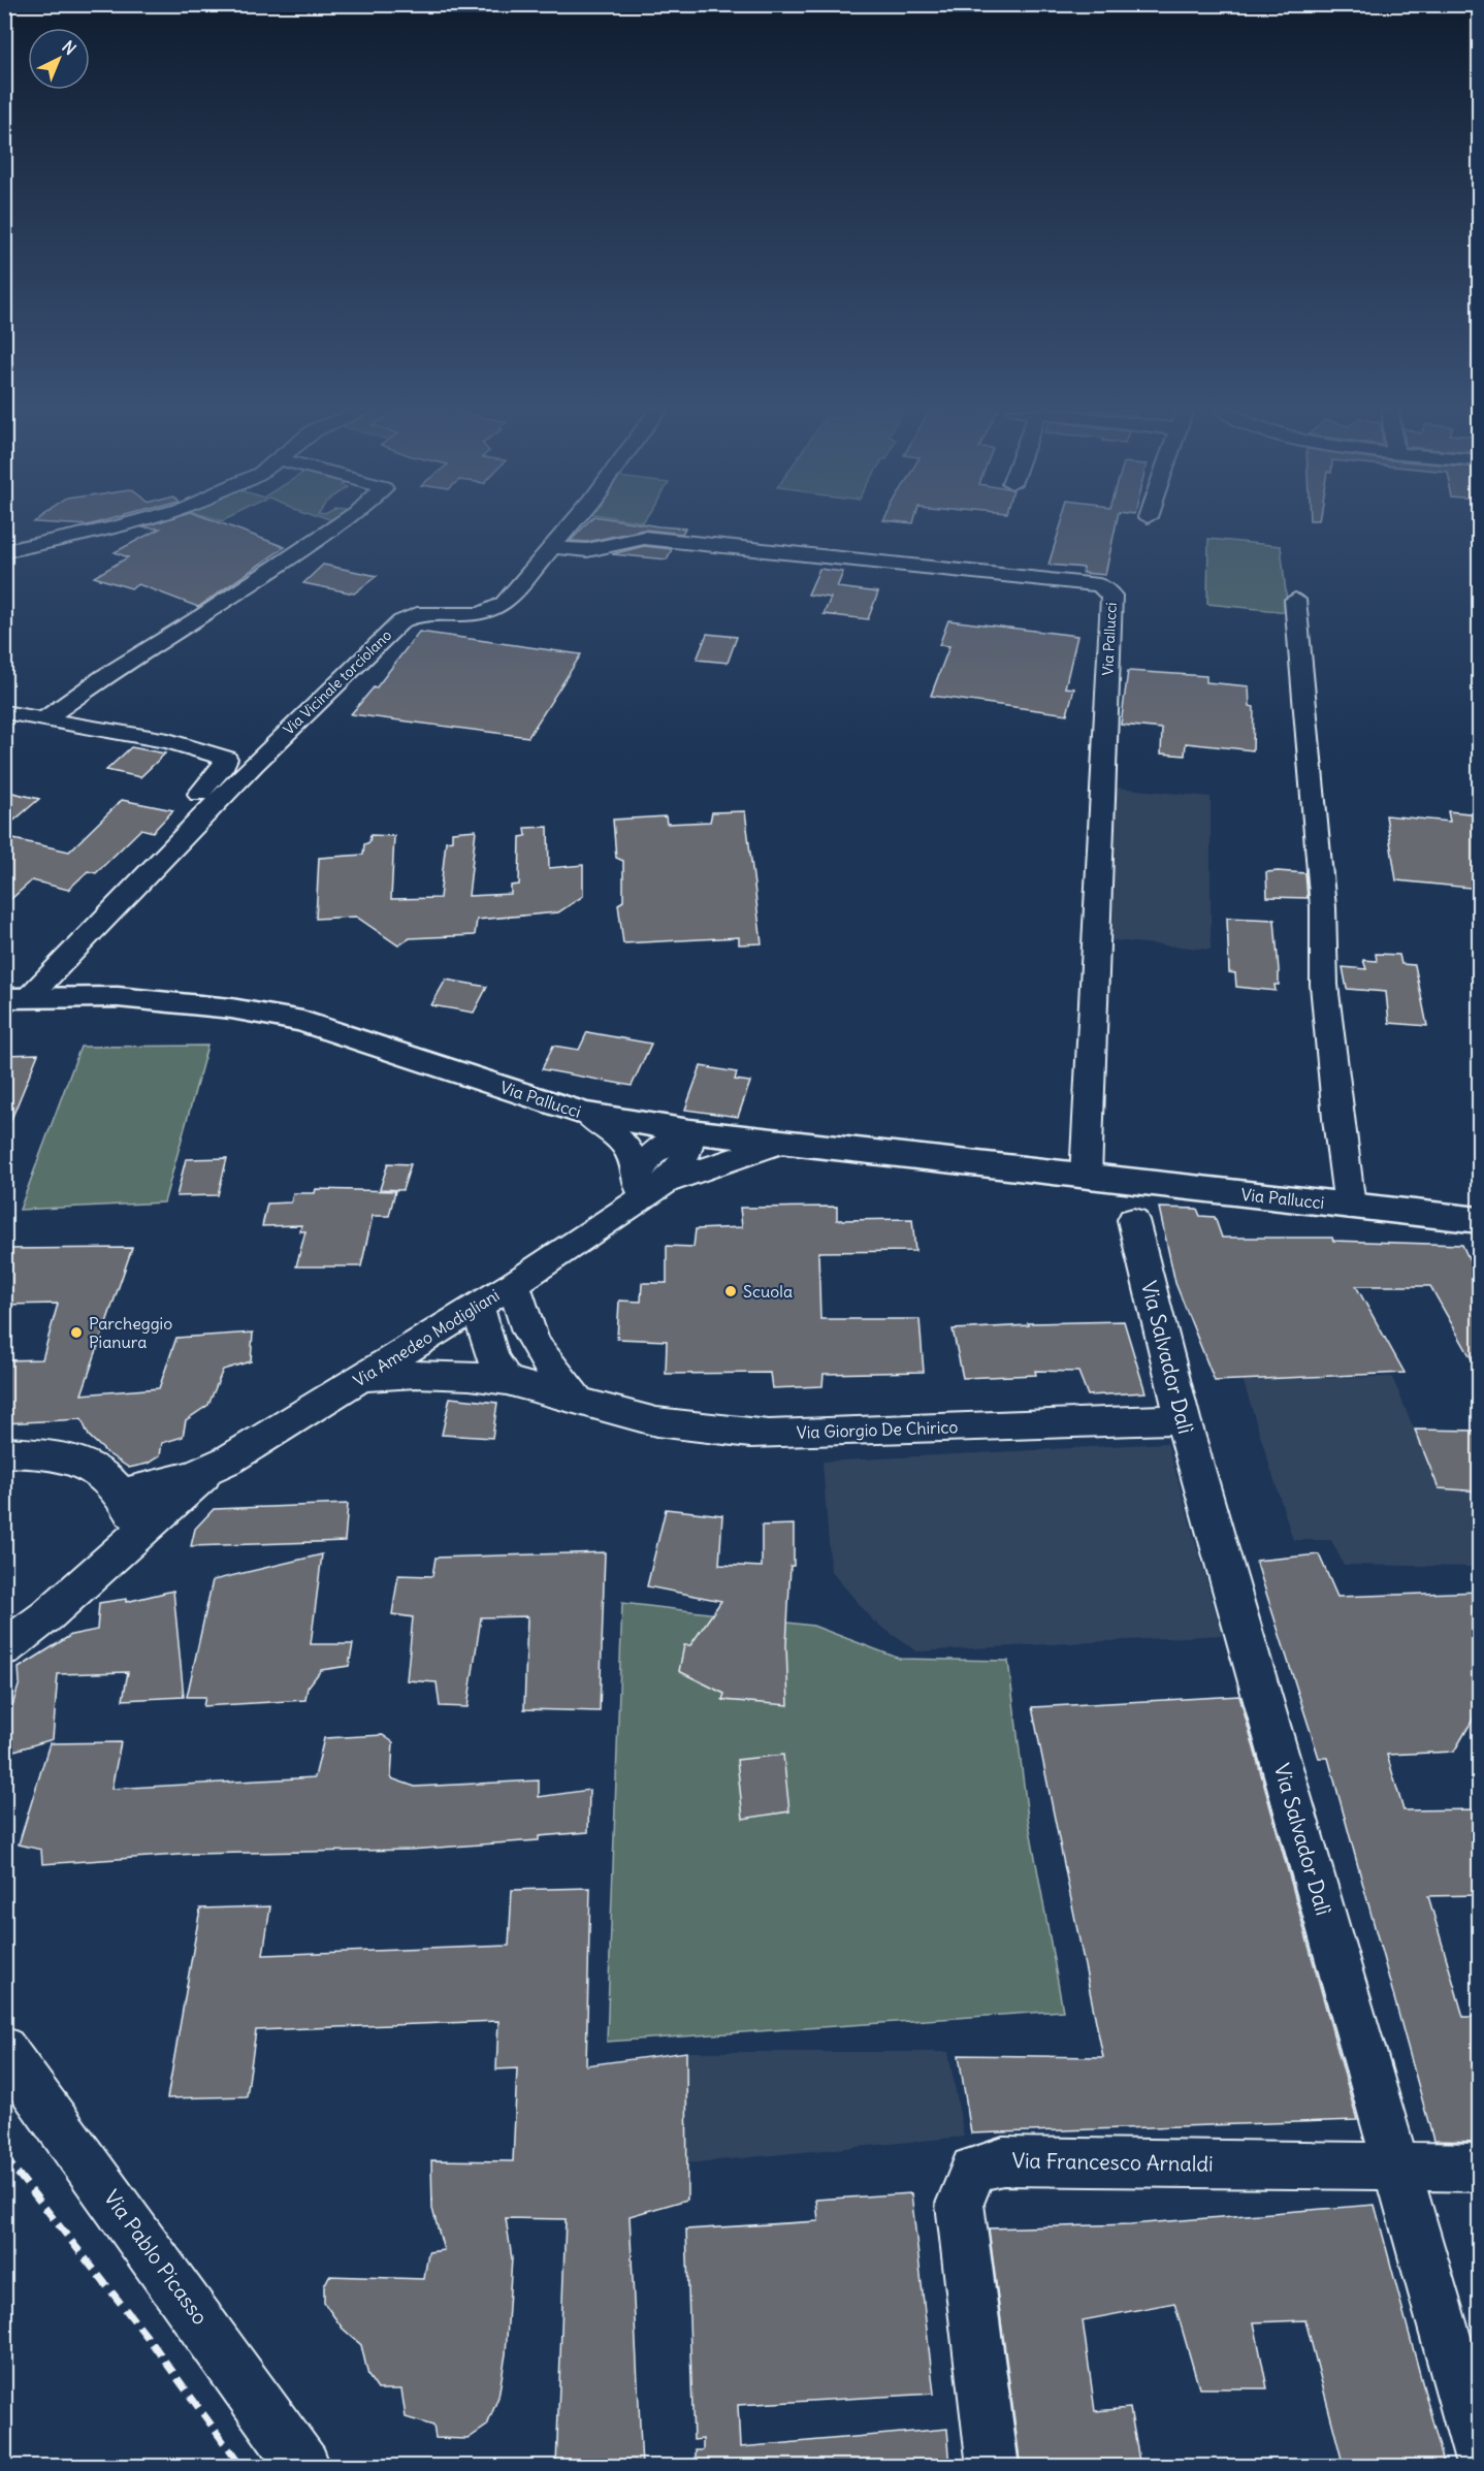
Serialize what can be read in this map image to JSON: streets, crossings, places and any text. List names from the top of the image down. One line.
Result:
{"streets":{"street":["Via Pallucci","Via Vicinale torciolano","Via Amedeo Modigliani","Via Salvador Dalì","Via Giorgio De Chirico","Via Francesco Arnaldi","Via Pablo Picasso"]},"crossings":[["Via Pallucci","Via Vicinale torciolano"],["Via Pallucci","Via Amedeo Modigliani"],["Via Amedeo Modigliani","Via Giorgio De Chirico"],["Via Salvador Dalì","Via Giorgio De Chirico"],["Via Salvador Dalì","Via Francesco Arnaldi"]],"places":["Scuola","Parcheggio Pianura"],"north":"top right"}
